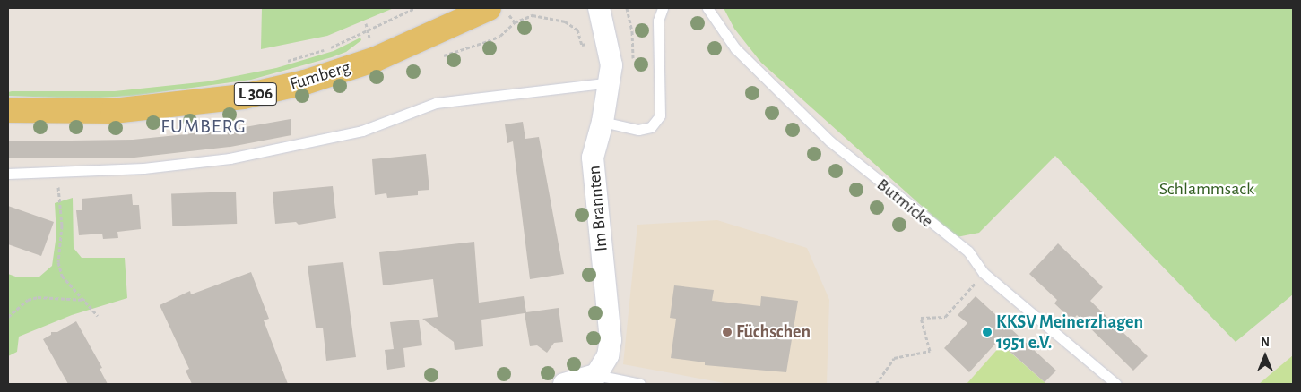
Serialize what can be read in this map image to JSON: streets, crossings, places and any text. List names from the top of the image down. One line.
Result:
{"streets":{"main road":["Fumberg","L 306"],"street":["Im Brannten"],"lane":["Butmicke"]},"districts":["FUMBERG"],"parks":["Schlammsack"],"places":["Füchschen","KKSV Meinerzhagen 1951 e.V."],"north":"top"}
